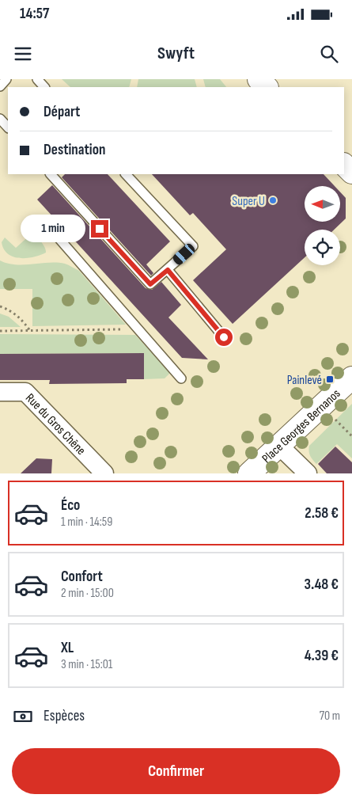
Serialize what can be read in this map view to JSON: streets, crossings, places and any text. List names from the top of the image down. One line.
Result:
{"streets":{"street":["Rue du Gros Chêne","Place Georges Bernanos"]},"places":{"other":["Super U"],"transit":["Painlevé"]},"north":"left","page":{"status":"14:57","header":"Swyft","banner":["Départ","Destination"],"bubble":"1 min","list":[{"name":"Éco","note":"1 min · 14:59","value":"2.58 €"},{"name":"Confort","note":"2 min · 15:00","value":"3.48 €"},{"name":"XL","note":"3 min · 15:01","value":"4.39 €"}],"pay":["Espèces","70 m"],"buttons":"Confirmer"}}
